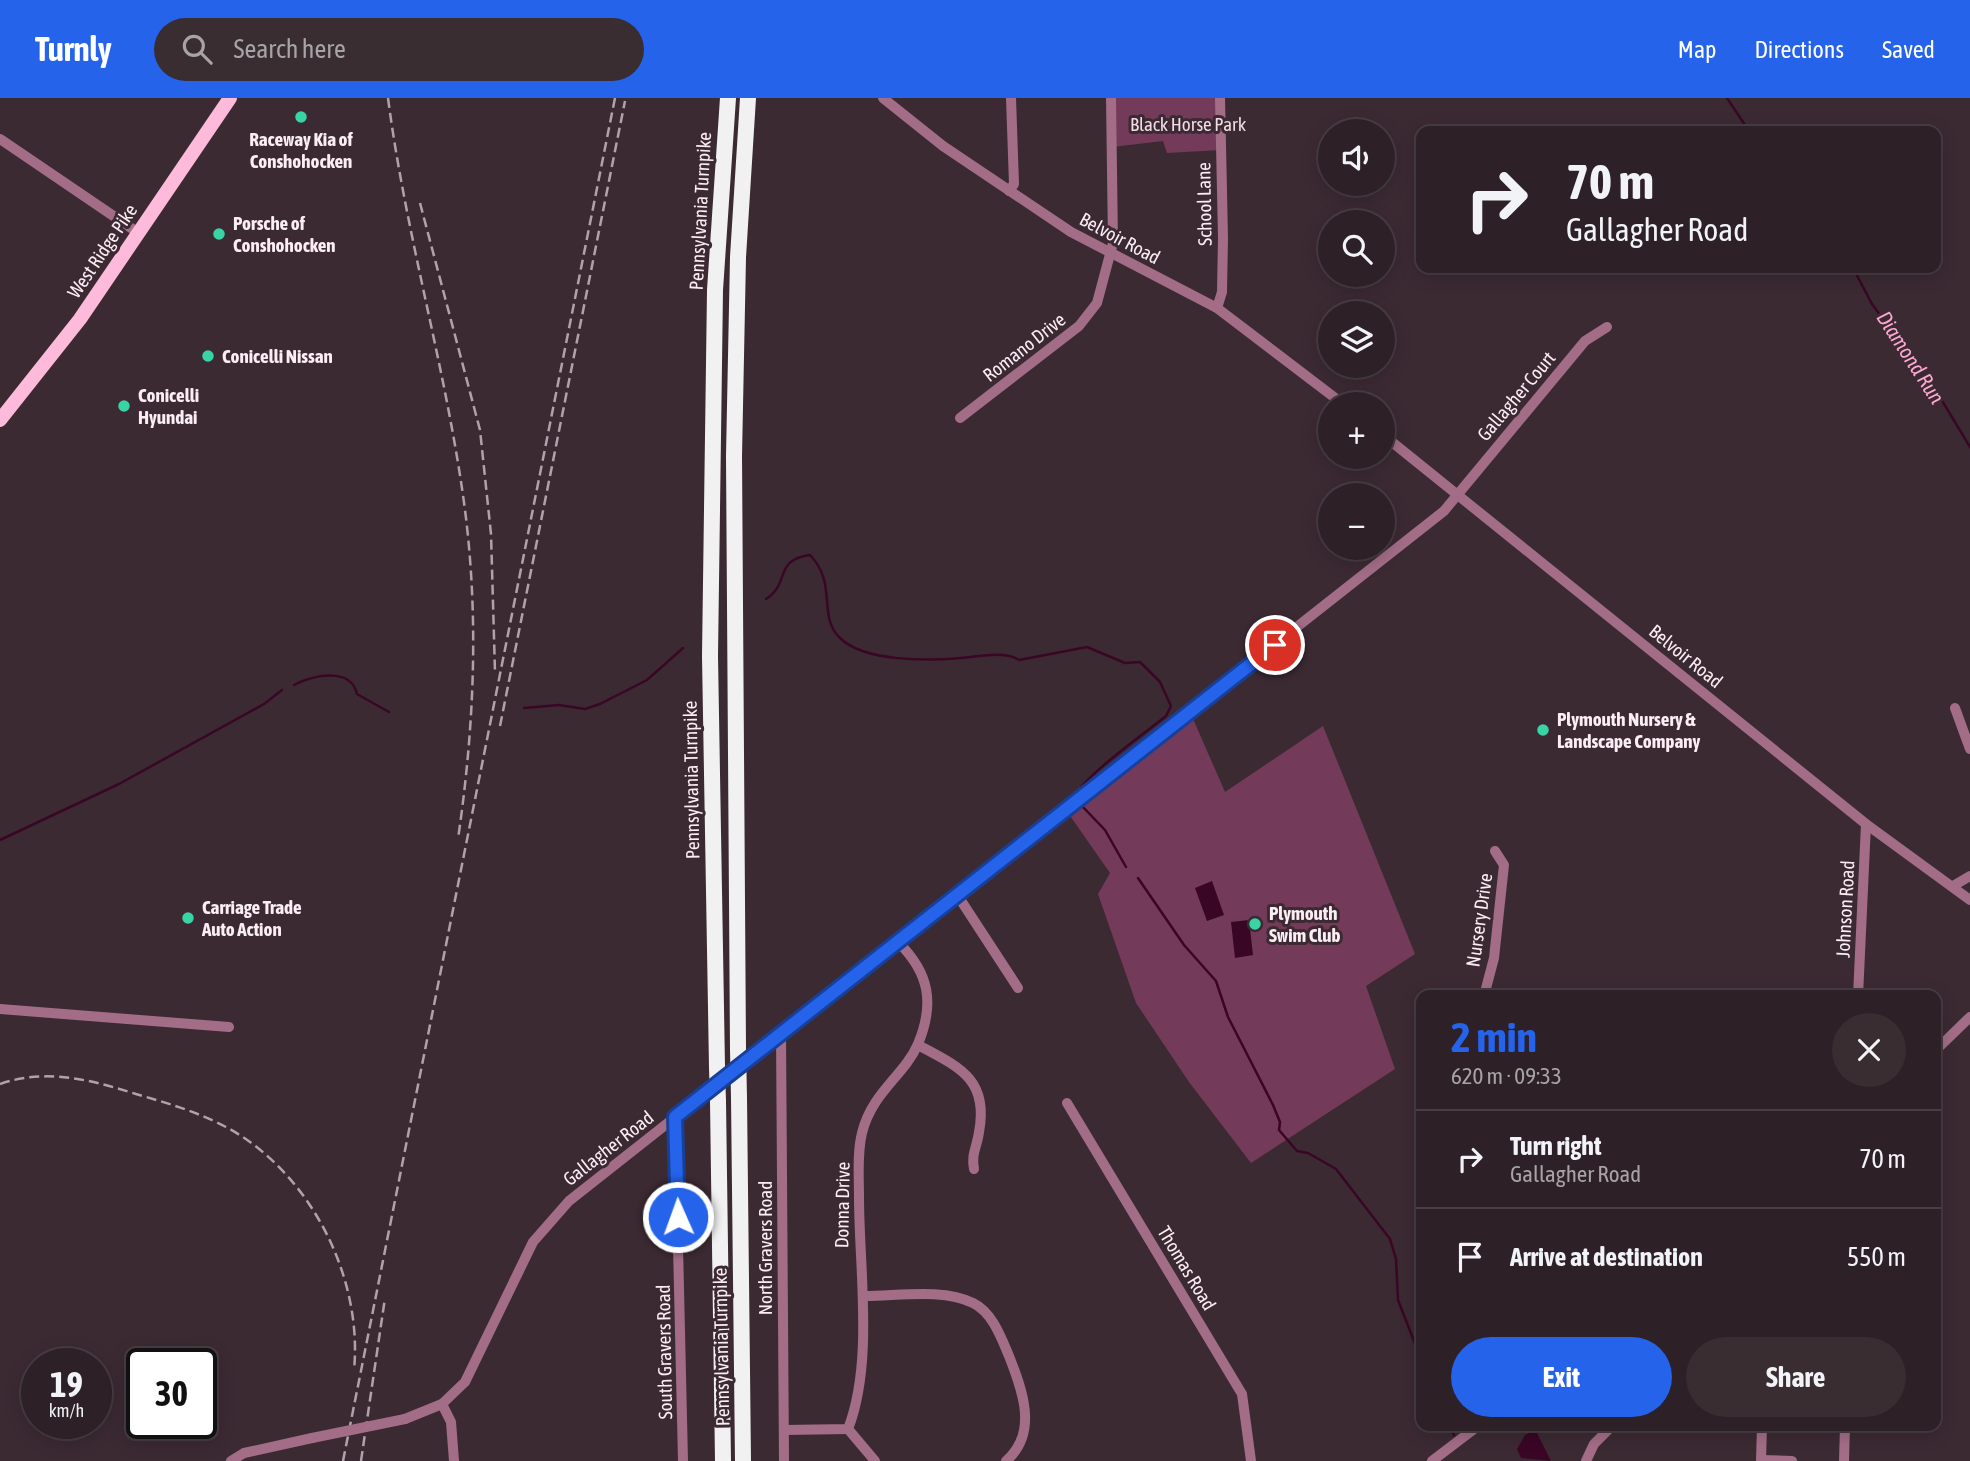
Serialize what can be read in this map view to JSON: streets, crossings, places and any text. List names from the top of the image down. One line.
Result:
{"streets":{"highway":["Pennsylvania Turnpike"],"main road":["West Ridge Pike"],"street":["School Lane","Belvoir Road","Romano Drive","Gallagher Court","Johnson Road","Nursery Drive","Gallagher Road","Donna Drive","North Gravers Road","Thomas Road","South Gravers Road"]},"crossings":[["School Lane","Belvoir Road"],["Belvoir Road","Romano Drive"],["Belvoir Road","Gallagher Court"],["Belvoir Road","Johnson Road"],["Belvoir Road","Gallagher Road"],["Gallagher Court","Gallagher Road"],["Gallagher Road","Donna Drive"],["Gallagher Road","North Gravers Road"],["Gallagher Road","South Gravers Road"]],"water":["Diamond Run"],"parks":["Black Horse Park"],"places":["Raceway Kia of Conshohocken","Porsche of Conshohocken","Conicelli Nissan","Conicelli Hyundai","Plymouth Nursery & Landscape Company","Carriage Trade Auto Action","Plymouth Swim Club"],"page":{"header":"Turnly","search":"Search here","nav":["Map","Directions","Saved"],"map_buttons":["+","−"],"turn":["70 m","Gallagher Road"],"heading":["2 min","620 m · 09:33"],"list":[{"name":"Turn right","note":"Gallagher Road","value":"70 m"},{"name":"Arrive at destination","value":"550 m"}],"buttons":["Exit","Share"],"speed":"19 km/h","limit":"30"}}
